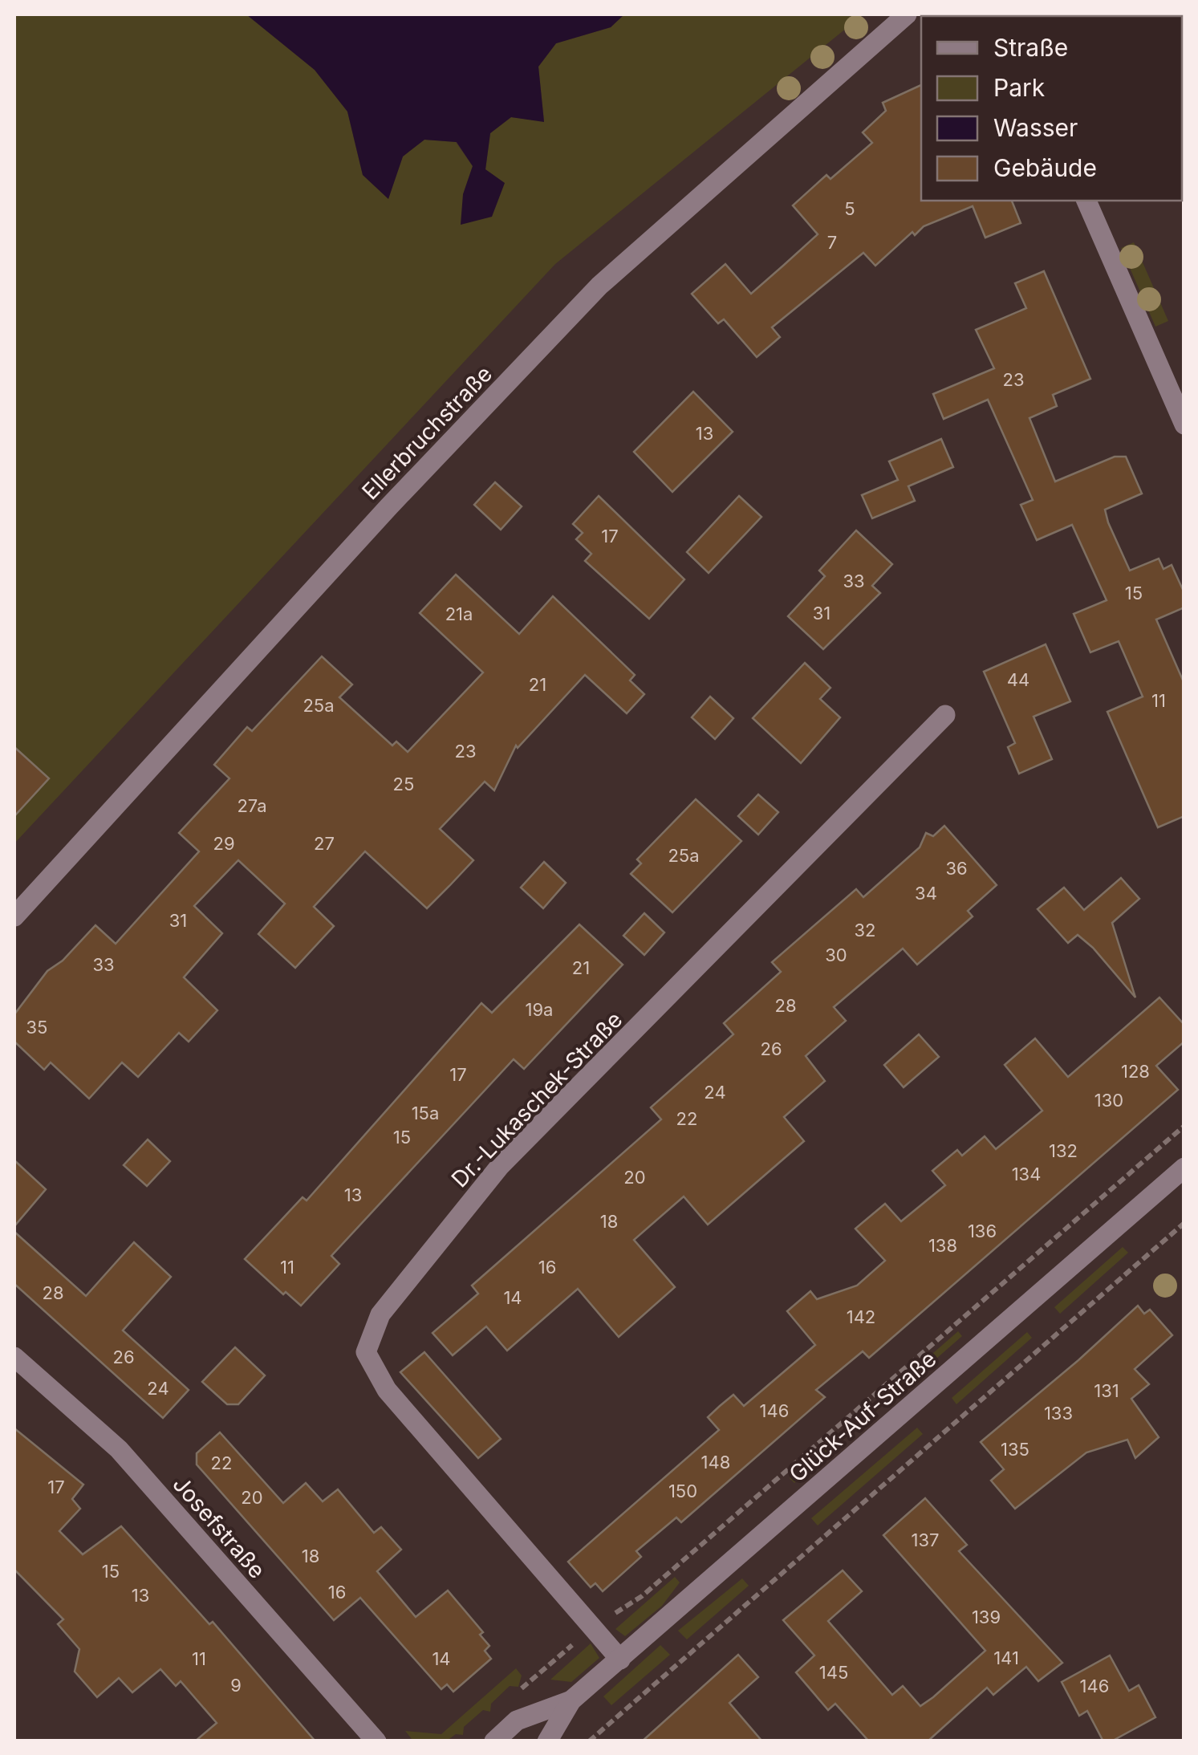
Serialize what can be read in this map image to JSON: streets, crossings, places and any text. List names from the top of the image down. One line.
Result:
{"streets":{"street":["Ellerbruchstraße","Dr.-Lukaschek-Straße","Glück-Auf-Straße","Josefstraße"]},"crossings":[["Dr.-Lukaschek-Straße","Glück-Auf-Straße"]],"house_numbers":["5","7","23","13","17","33","15","31","21a","44","21","11","25a","23","25","27a","29","27","25a","36","34","31","32","30","33","21","28","19a","35","26","128","17","24","130","15a","22","15","132","134","20","13","18","136","138","11","16","28","14","142","26","24","131","146","133","135","148","22","17","150","20","137","18","15","16","13","139","141","11","14","145","9","146"],"legend":["Straße","Park","Wasser","Gebäude"]}
